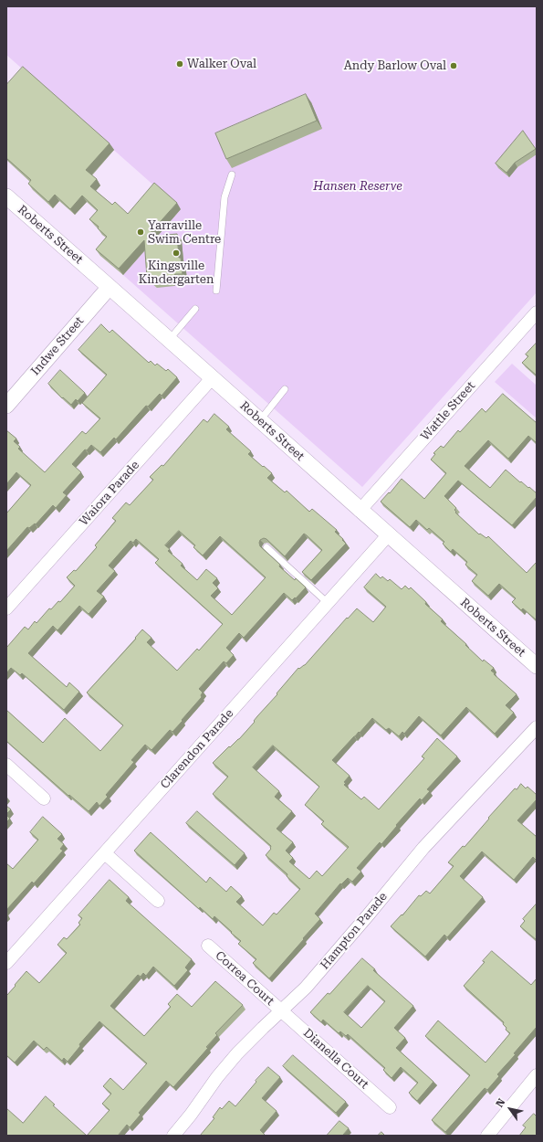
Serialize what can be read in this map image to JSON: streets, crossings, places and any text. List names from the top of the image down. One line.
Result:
{"streets":{"street":["Roberts Street","Indwe Street","Wattle Street","Waiora Parade","Clarendon Parade","Hampton Parade","Correa Court","Dianella Court"]},"crossings":[["Roberts Street","Indwe Street"],["Roberts Street","Wattle Street"],["Roberts Street","Waiora Parade"],["Roberts Street","Clarendon Parade"],["Hampton Parade","Correa Court"],["Hampton Parade","Dianella Court"],["Correa Court","Dianella Court"]],"parks":["Hansen Reserve"],"places":["Walker Oval","Andy Barlow Oval","Yarraville Swim Centre","Kingsville Kindergarten"],"north":"top left"}
